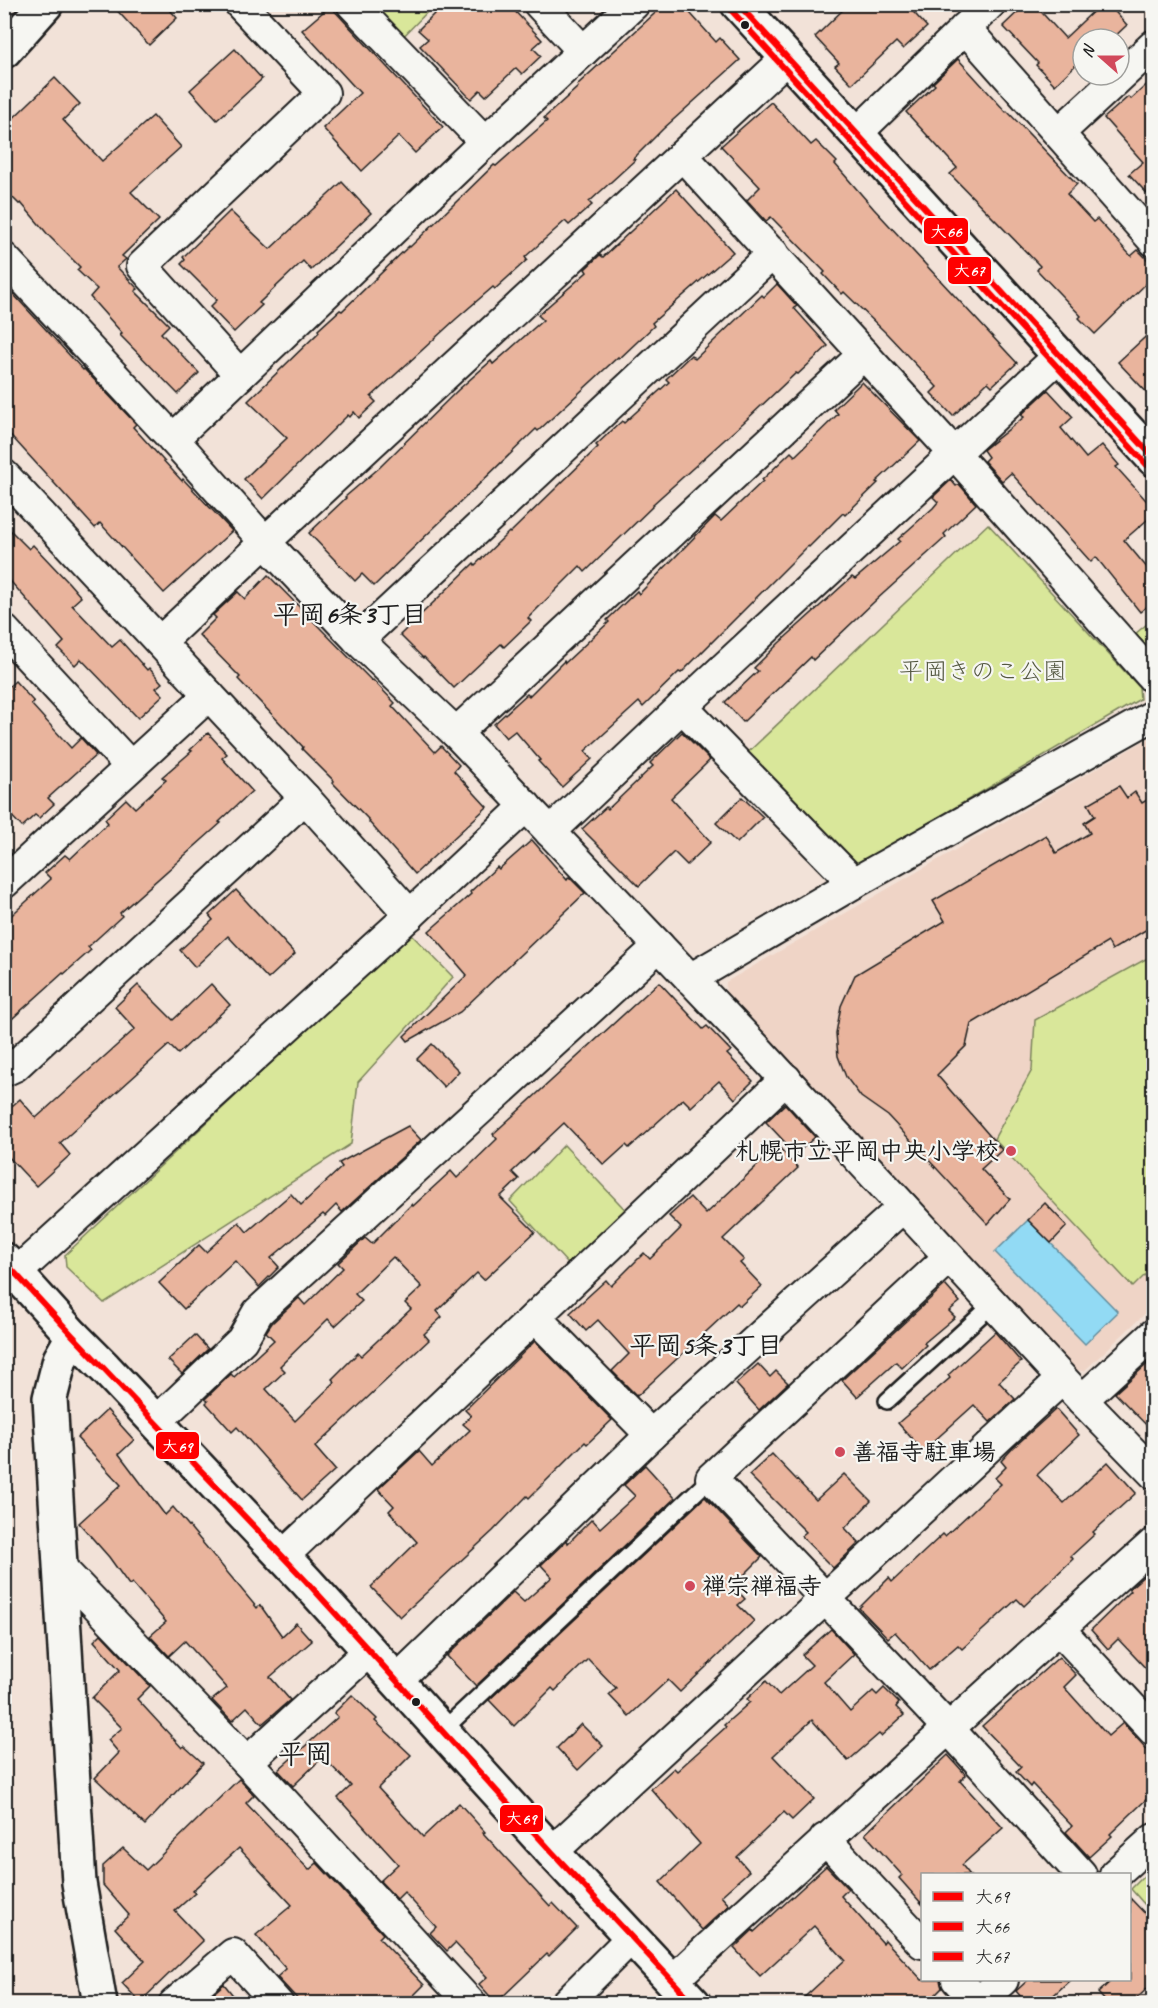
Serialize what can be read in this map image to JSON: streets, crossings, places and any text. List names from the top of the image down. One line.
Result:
{"districts":["平岡6条3丁目","平岡5条3丁目","平岡"],"parks":["平岡きのこ公園"],"places":["札幌市立平岡中央小学校","善福寺駐車場","禅宗禅福寺"],"lines":["transit line 大66","transit line 大67","transit line 大69"],"legend":["大69","大66","大67"],"north":"left"}
